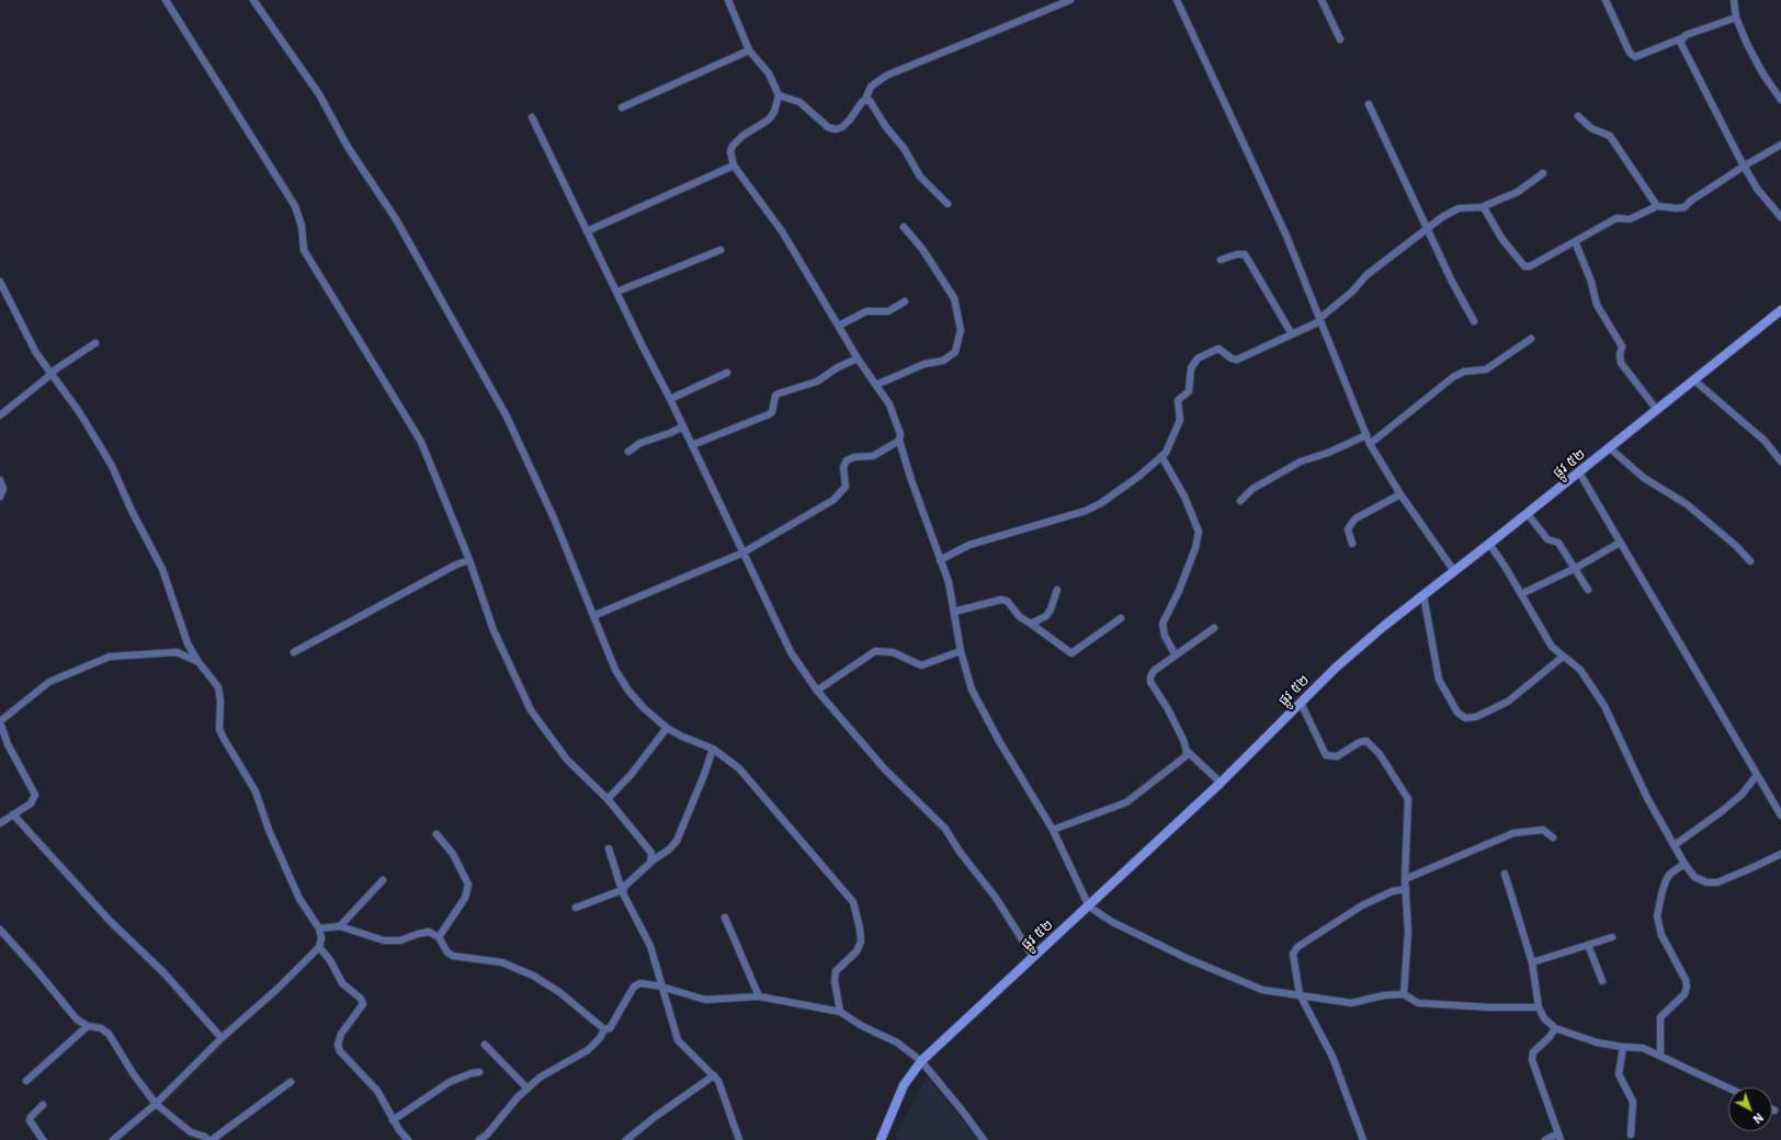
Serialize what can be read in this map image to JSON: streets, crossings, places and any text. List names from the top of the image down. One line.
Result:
{"streets":{"street":["ផ្លូវ ៥២"]},"north":"bottom right"}
